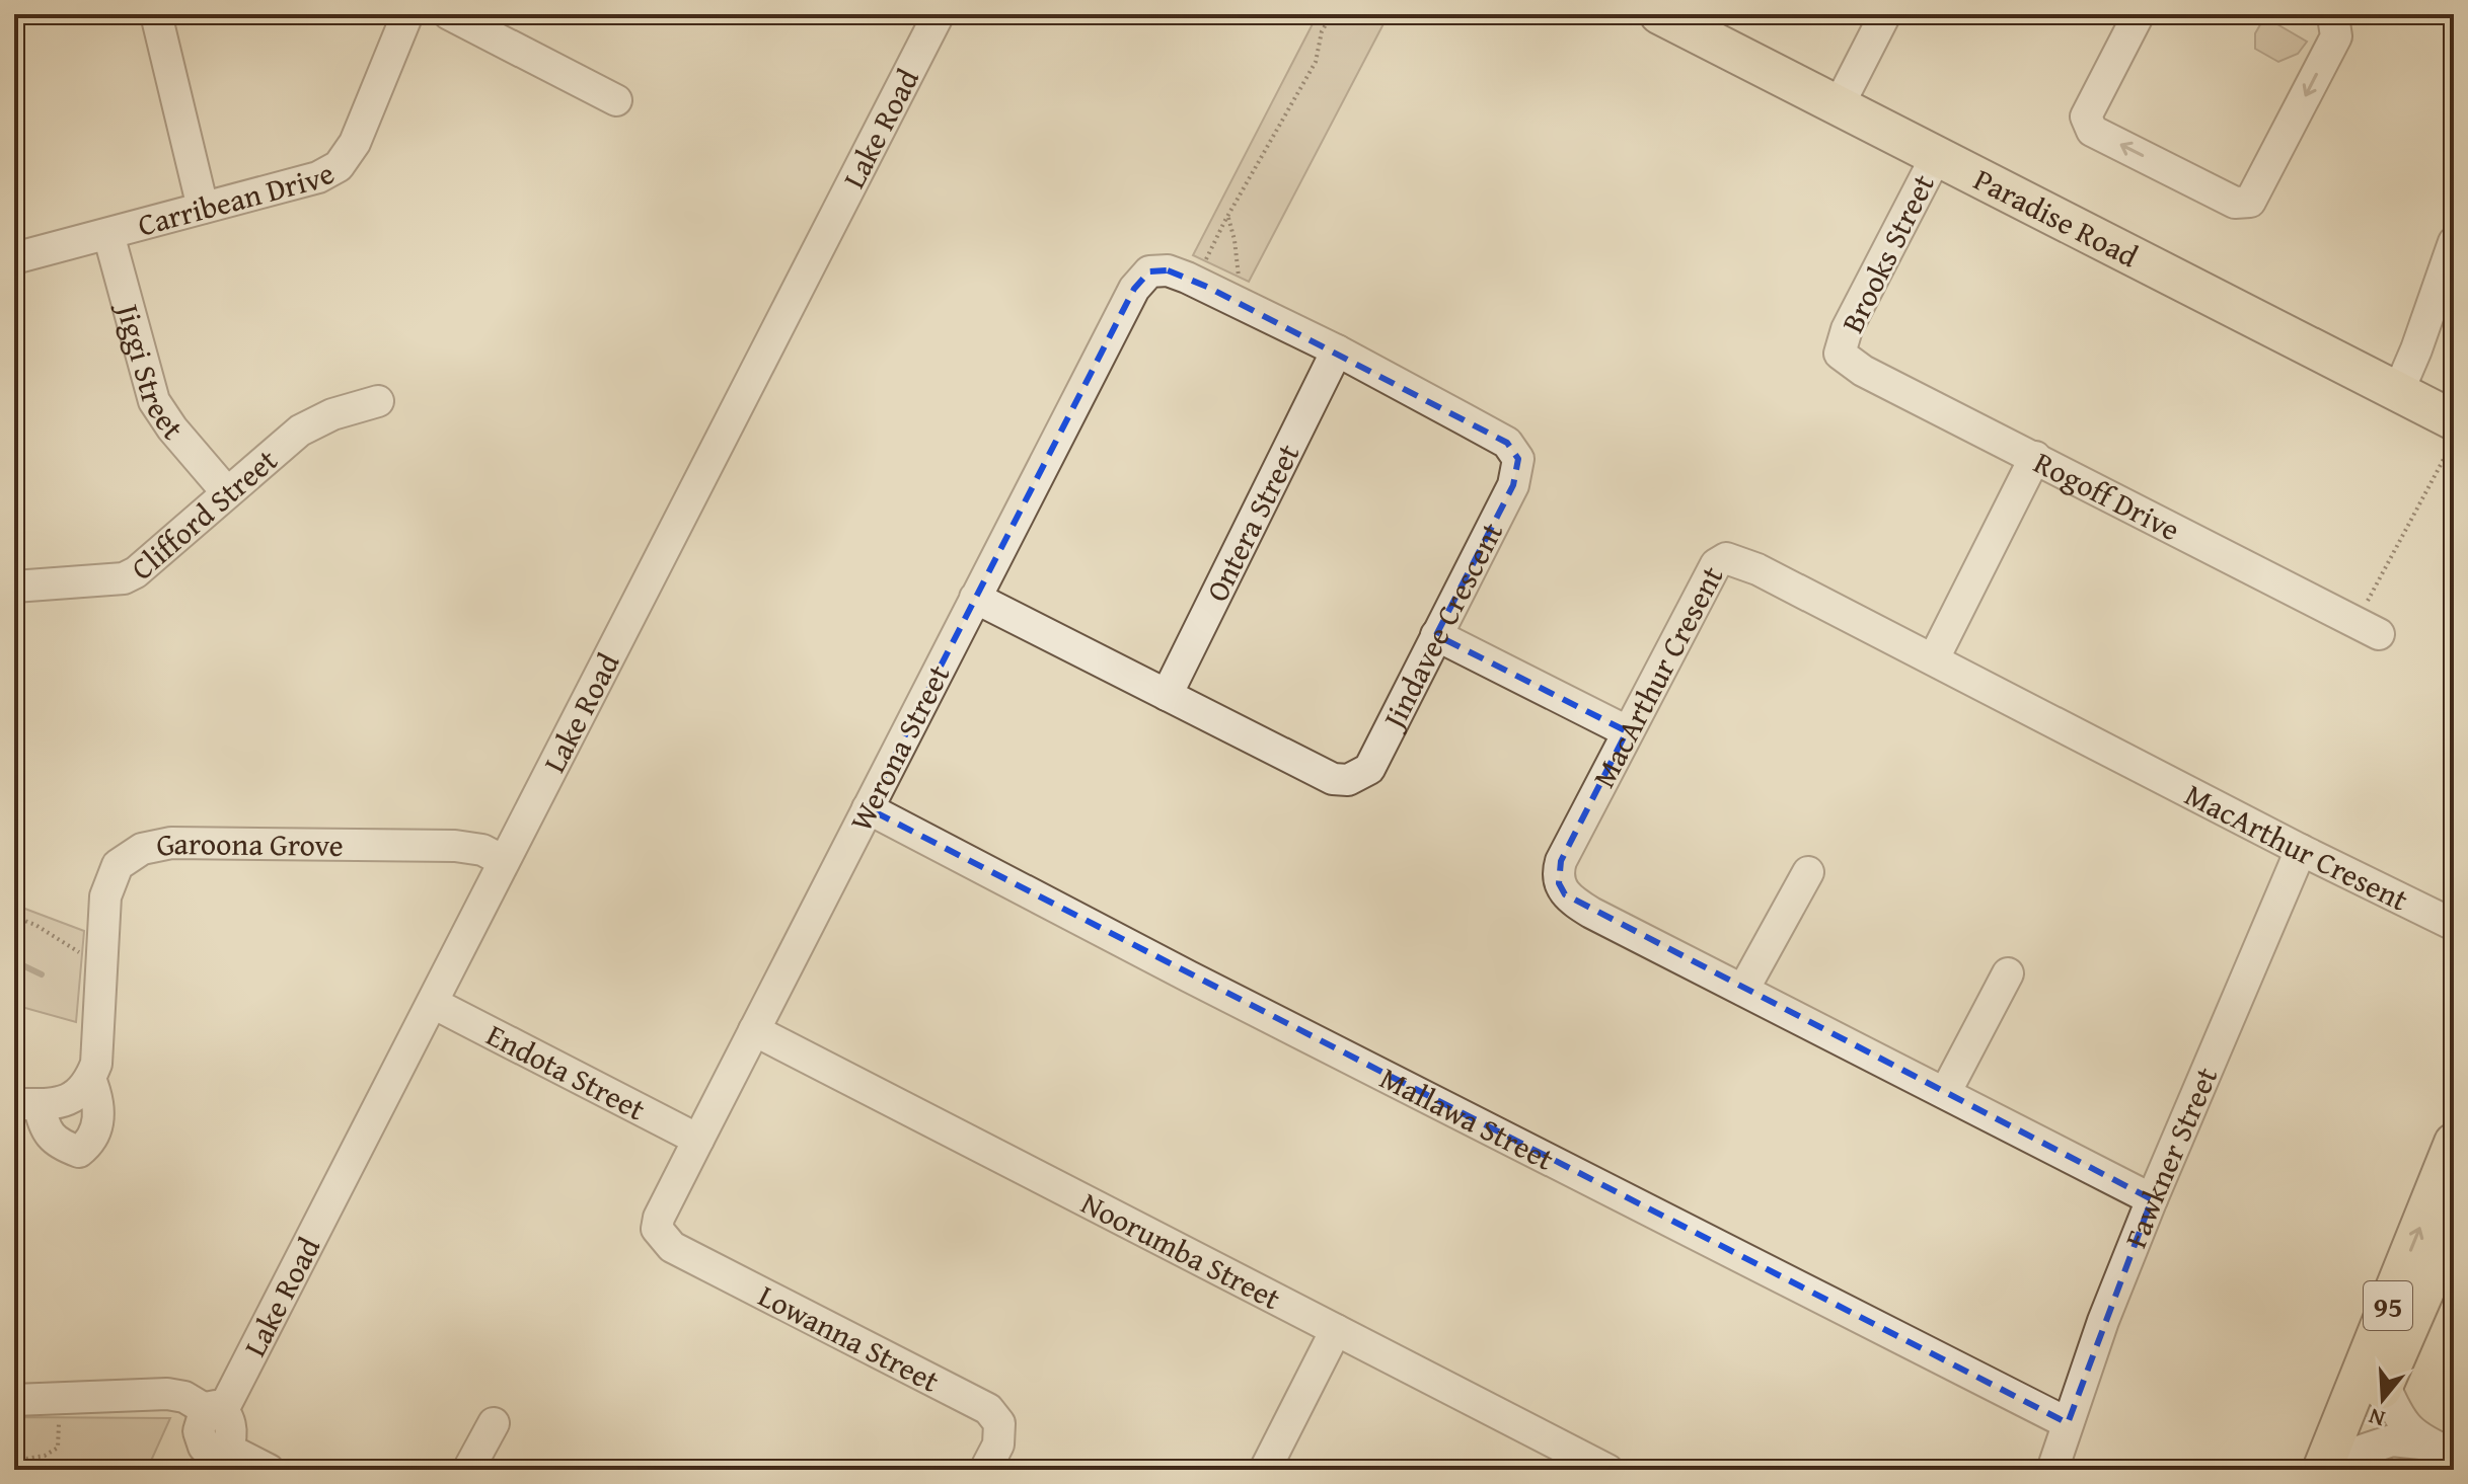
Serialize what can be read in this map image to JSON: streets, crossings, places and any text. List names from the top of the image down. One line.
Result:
{"streets":{"main road":["Paradise Road","95"],"street":["Lake Road","Carribean Drive","Brooks Street","Jiggi Street","Rogoff Drive","Clifford Street","Ontera Street","Jindavee Crescent","MacArthur Cresent","Werona Street","Garoona Grove","Endota Street","Mallawa Street","Fawkner Street","Noorumba Street","Lowanna Street"]},"crossings":[["Lake Road","Garoona Grove"],["Lake Road","Endota Street"],["Carribean Drive","Jiggi Street"],["Paradise Road","Brooks Street"],["Brooks Street","Rogoff Drive"],["Jiggi Street","Clifford Street"],["Ontera Street","Jindavee Crescent"],["Jindavee Crescent","Werona Street"],["MacArthur Cresent","Fawkner Street"],["Werona Street","Endota Street"],["Werona Street","Mallawa Street"],["Werona Street","Noorumba Street"],["Werona Street","Lowanna Street"],["Mallawa Street","Fawkner Street"]],"north":"bottom"}
